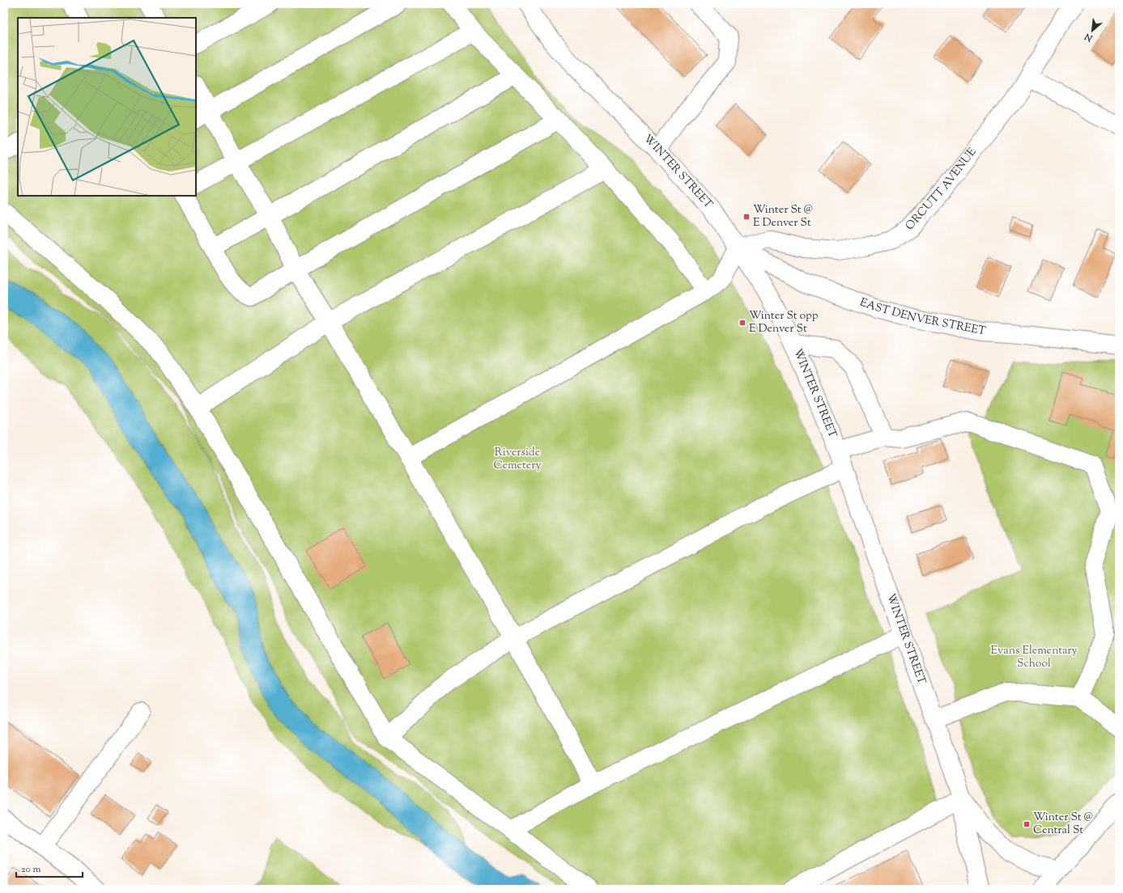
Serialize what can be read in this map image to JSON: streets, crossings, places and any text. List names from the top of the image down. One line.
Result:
{"streets":{"main road":["WINTER STREET","ORCUTT AVENUE","EAST DENVER STREET"]},"crossings":[["WINTER STREET","ORCUTT AVENUE"],["WINTER STREET","EAST DENVER STREET"],["ORCUTT AVENUE","EAST DENVER STREET"]],"parks":["Riverside Cemetery","Evans Elementary School"],"places":{"transit":["Winter St @ E Denver St","Winter St opp E Denver St","Winter St @ Central St"]},"scale_bar":"20 m","north":"bottom left"}
